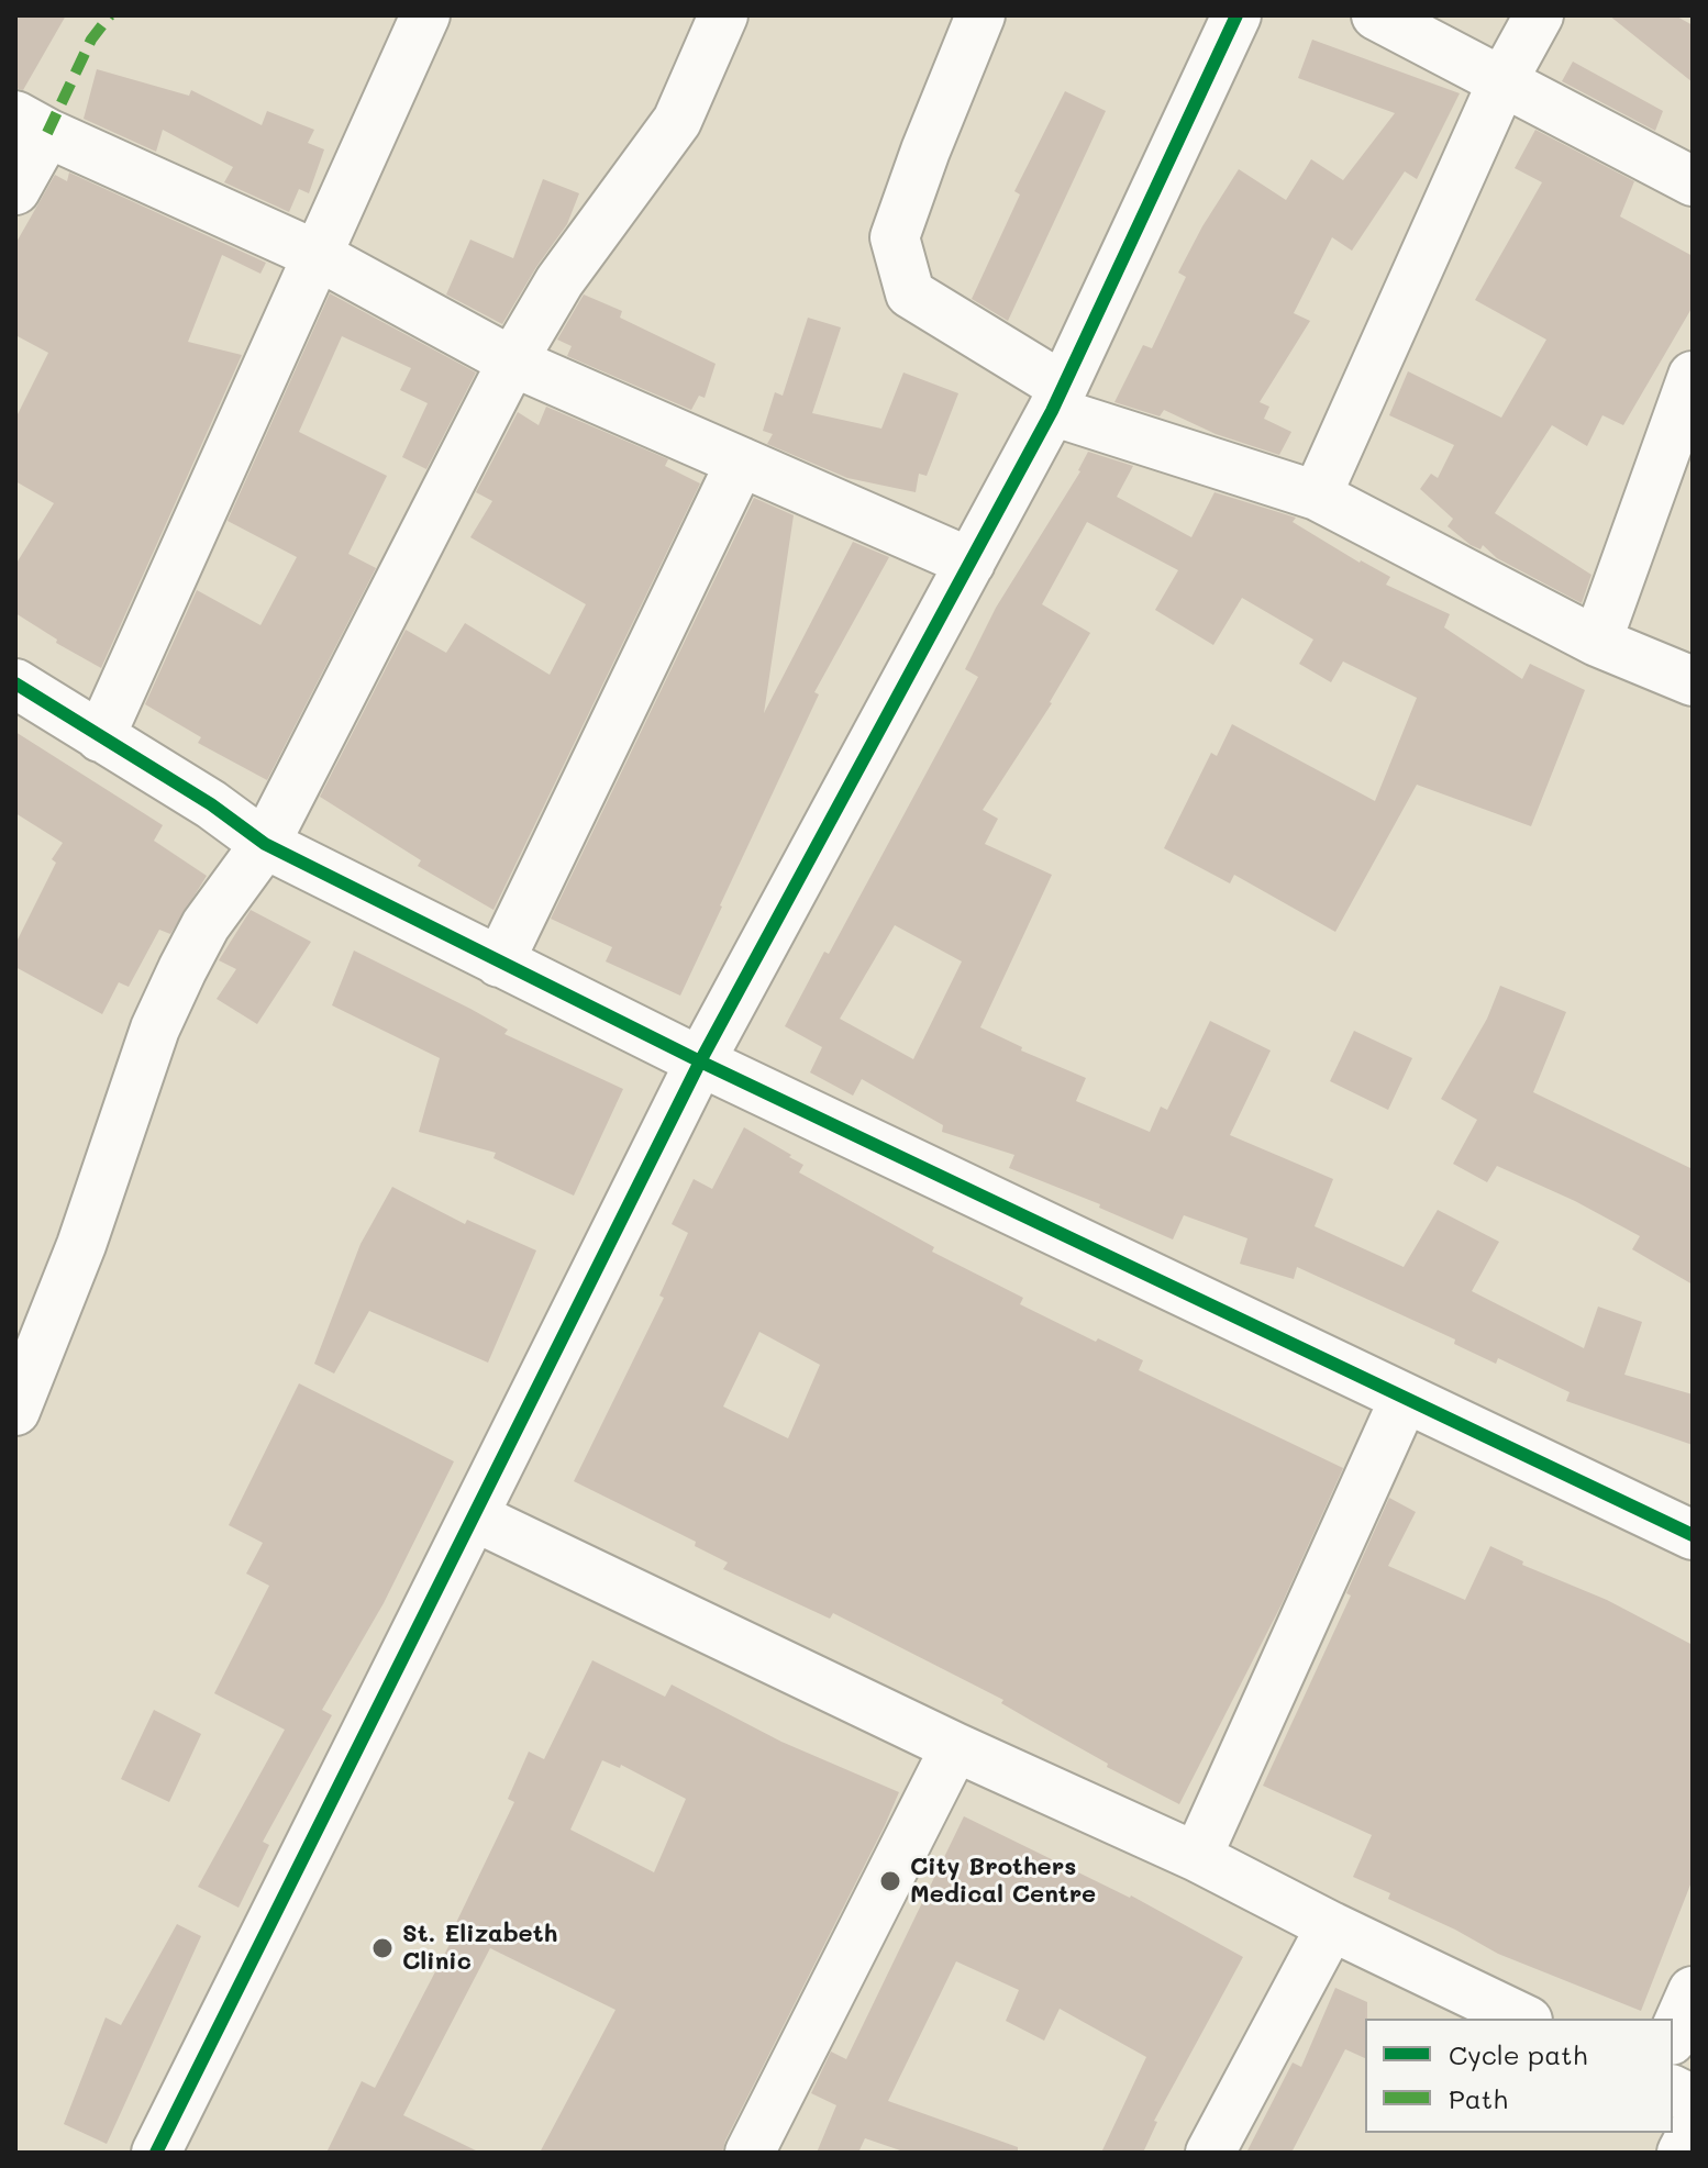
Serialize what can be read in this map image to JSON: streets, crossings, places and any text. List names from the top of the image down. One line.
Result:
{"places":["City Brothers Medical Centre","St. Elizabeth Clinic"],"legend":["Cycle path","Path"]}
